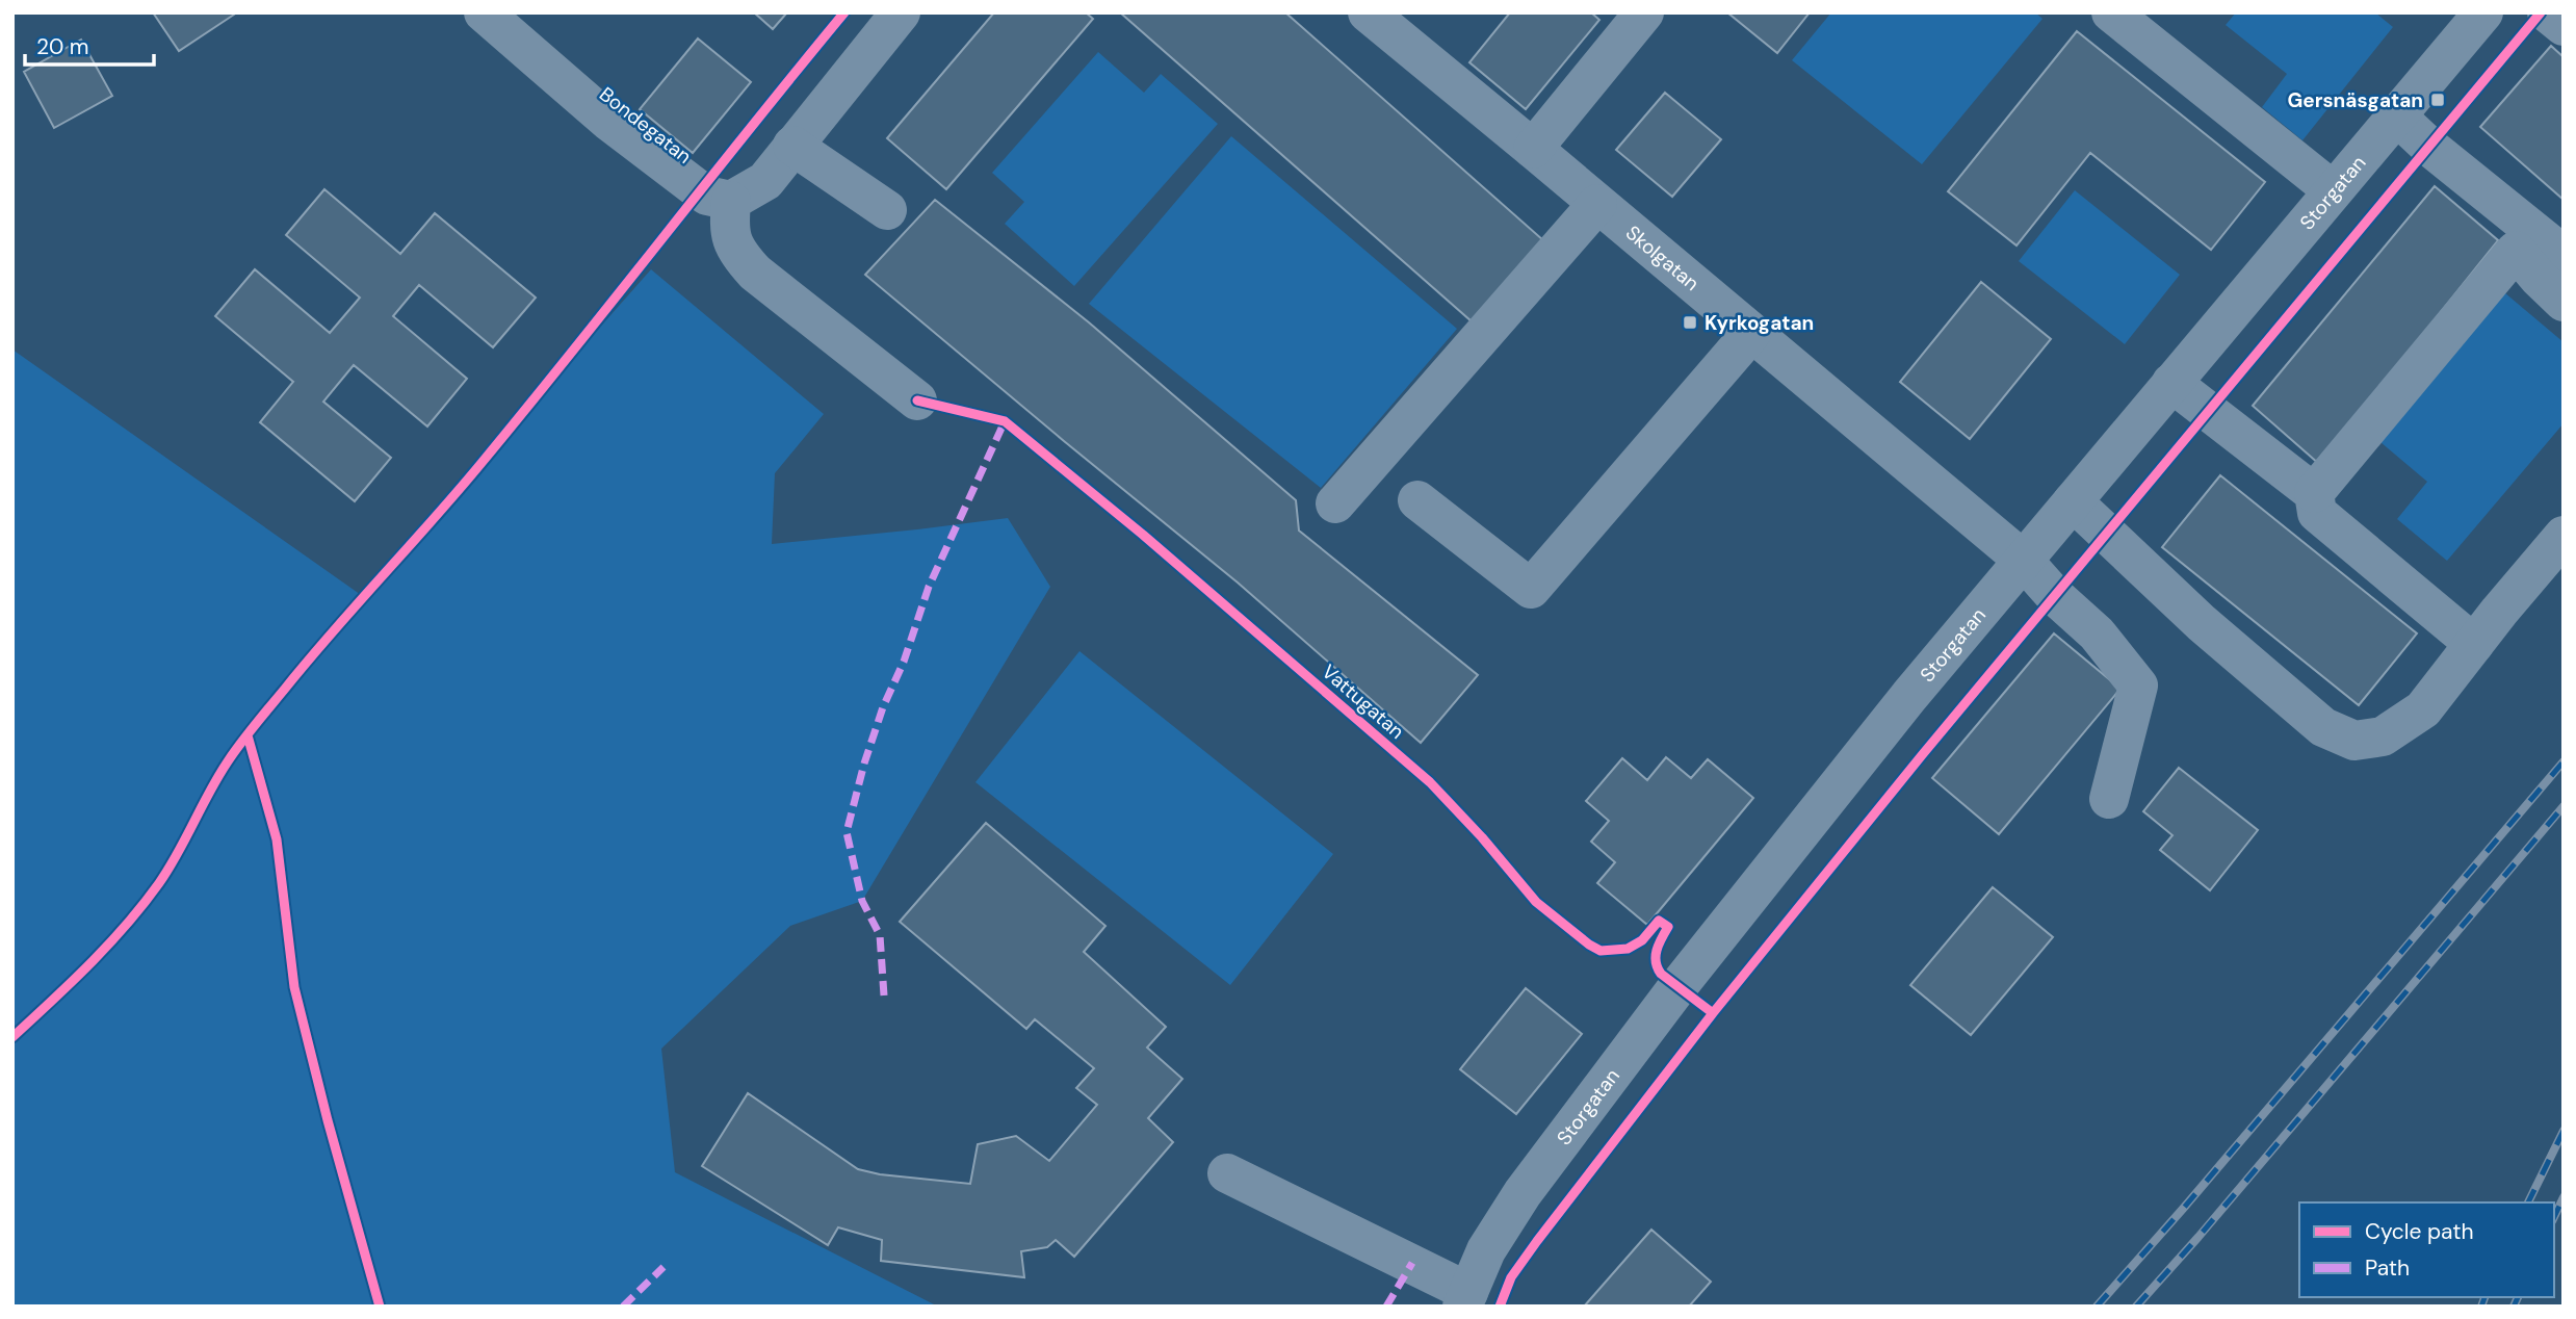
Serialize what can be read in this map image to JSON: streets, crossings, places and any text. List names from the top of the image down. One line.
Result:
{"streets":{"street":["Bondegatan","Storgatan","Skolgatan"],"cycle path":["Vattugatan"]},"crossings":[["Storgatan","Skolgatan"]],"places":{"transit":["Gersnäsgatan","Kyrkogatan"]},"legend":["Cycle path","Path"],"scale_bar":"20 m"}
